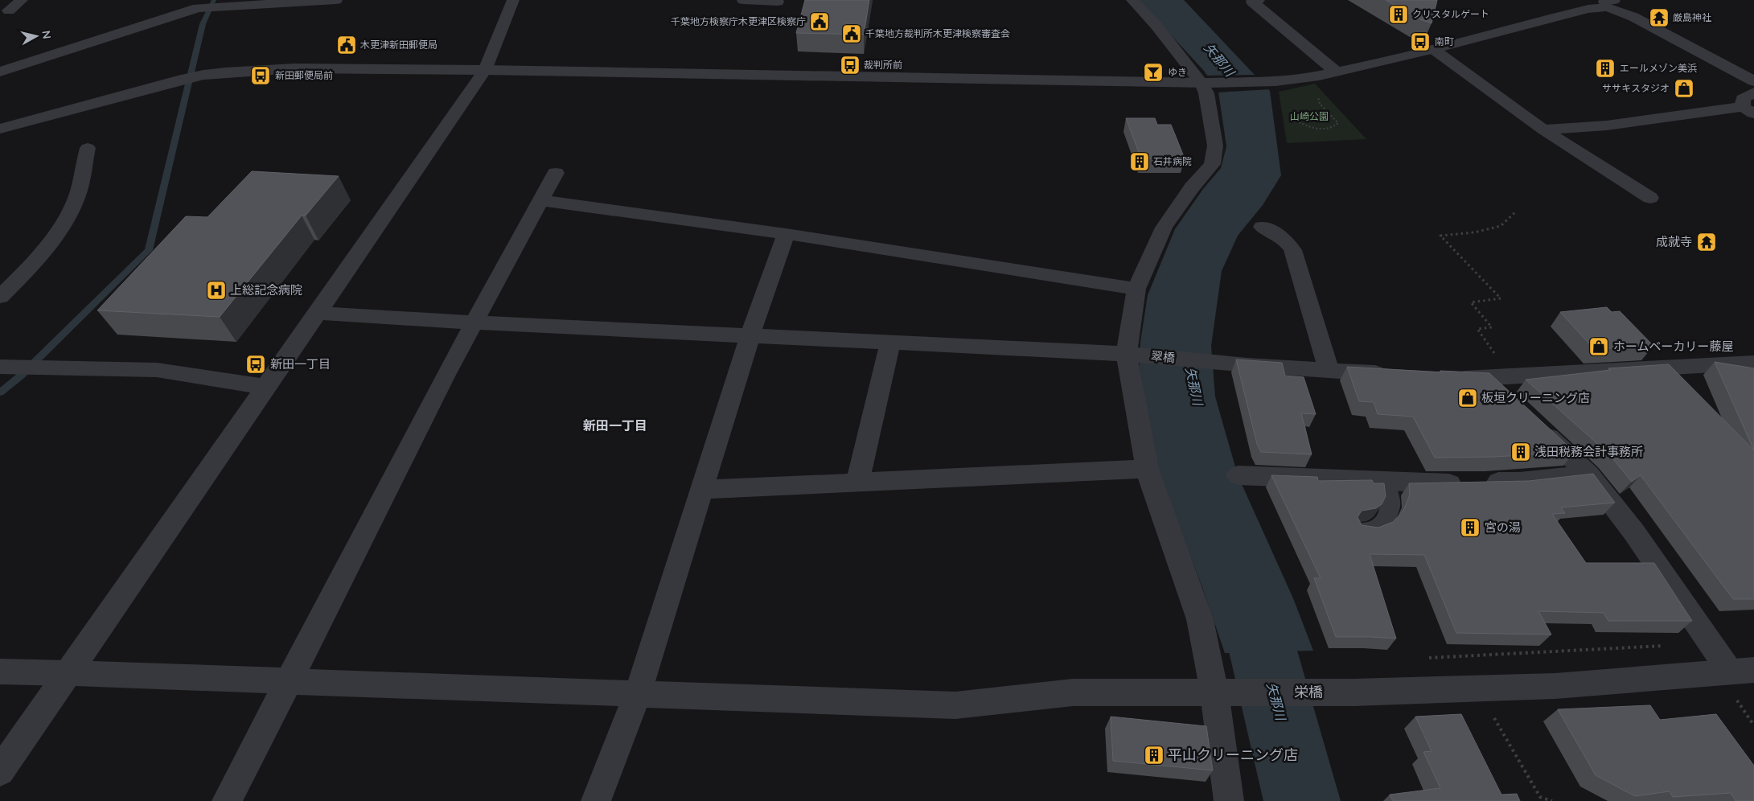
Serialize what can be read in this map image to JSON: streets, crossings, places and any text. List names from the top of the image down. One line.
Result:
{"streets":{"street":["翠橋","栄橋"]},"districts":["新田一丁目"],"water":["矢那川"],"parks":["山崎公園"],"places":{"building":["クリスタルゲート","エールメゾン美浜","石井病院","浅田税務会計事務所","宮の湯","平山クリーニング店"],"temple":["厳島神社","成就寺"],"public building":["千葉地方検察庁木更津区検察庁","千葉地方裁判所木更津検察審査会","木更津新田郵便局"],"bus stop":["南町","裁判所前","新田郵便局前","新田一丁目"],"bar":["ゆき"],"shop":["ササキスタジオ","ホームベーカリー藤屋","板垣クリーニング店"],"hospital":["上総記念病院"]},"north":"right"}
